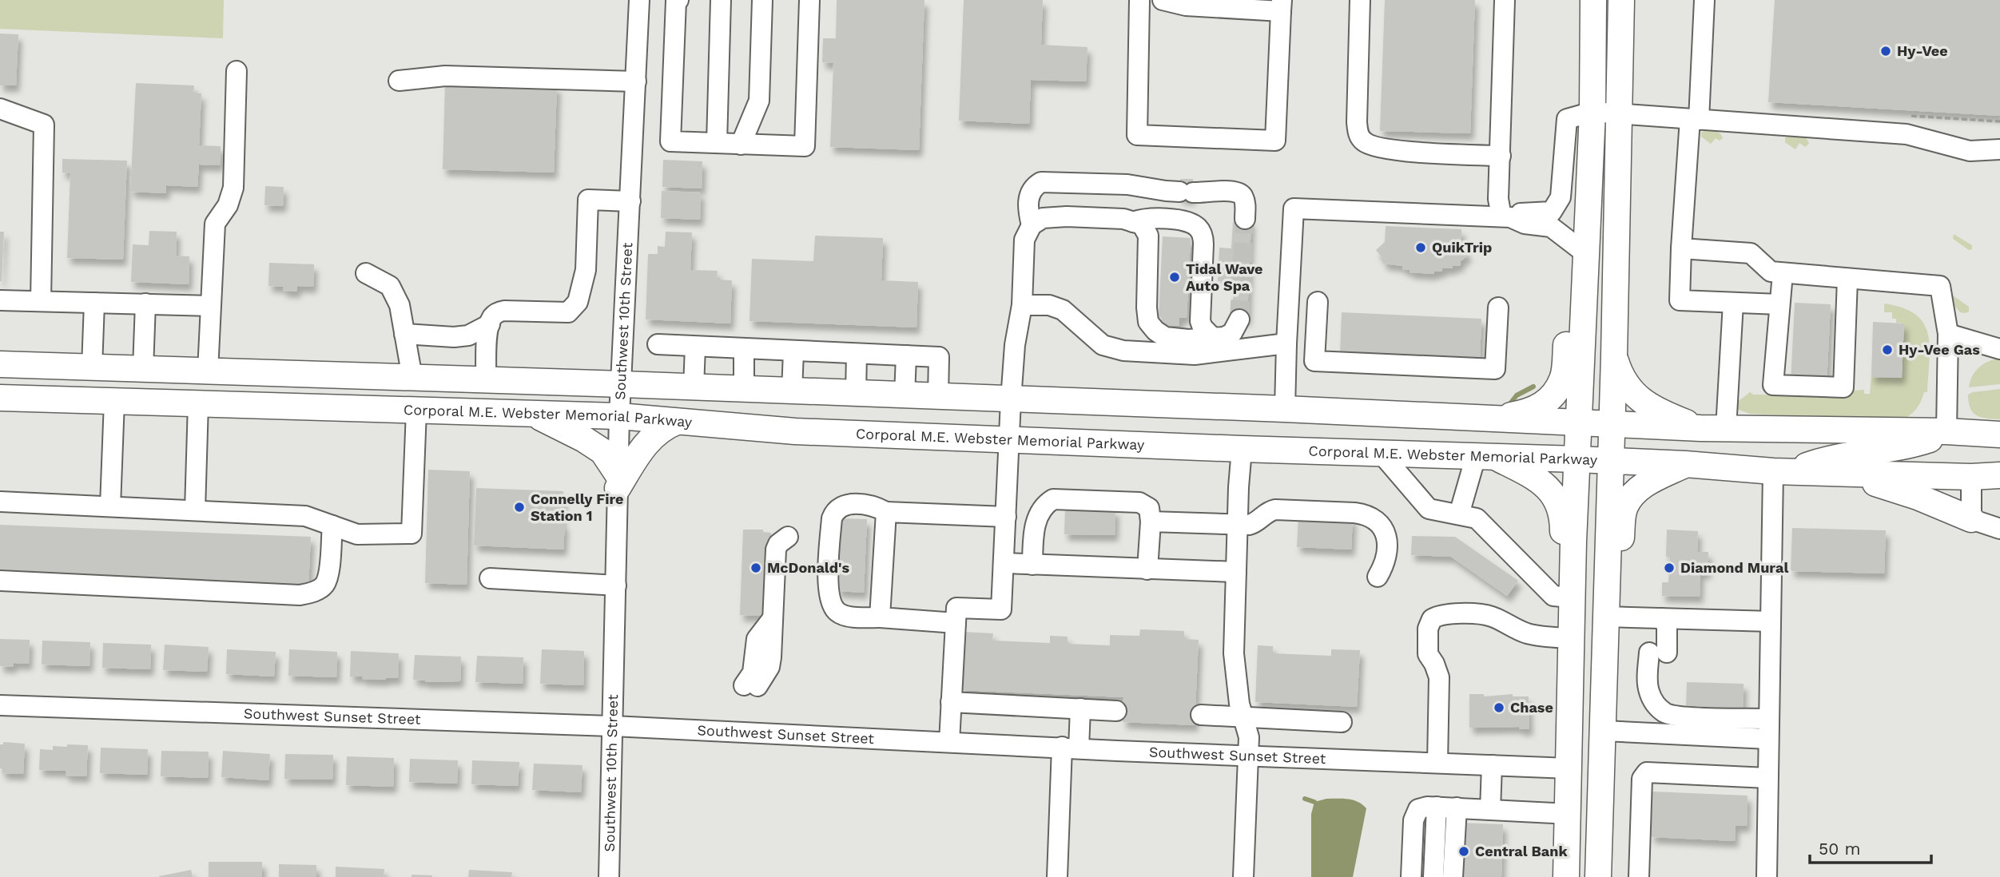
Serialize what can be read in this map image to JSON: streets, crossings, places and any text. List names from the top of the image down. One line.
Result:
{"streets":{"main road":["Corporal M.E. Webster Memorial Parkway"],"street":["Southwest 10th Street","Southwest Sunset Street"]},"crossings":[["Southwest 10th Street","Corporal M.E. Webster Memorial Parkway"],["Southwest 10th Street","Southwest Sunset Street"]],"places":["Hy-Vee","QuikTrip","Tidal Wave Auto Spa","Hy-Vee Gas","Connelly Fire Station 1","McDonald's","Diamond Mural","Chase","Central Bank"],"scale_bar":"50 m"}
